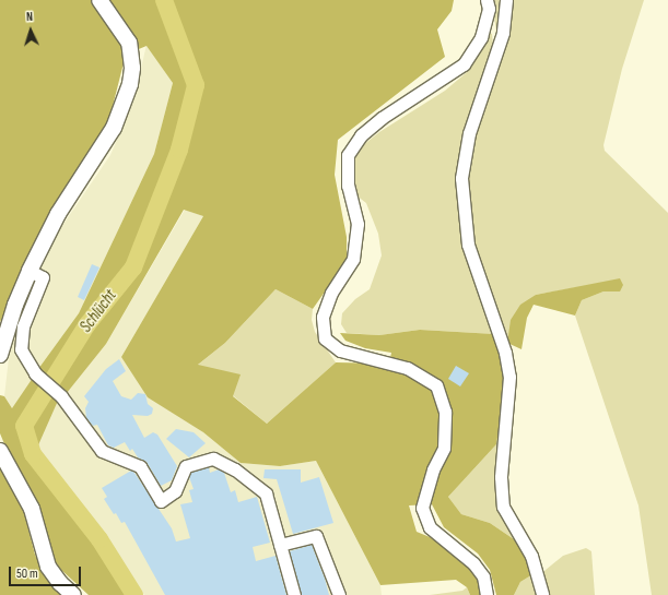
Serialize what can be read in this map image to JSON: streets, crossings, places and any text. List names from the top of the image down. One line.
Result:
{"water":["Schlücht"],"scale_bar":"50 m","north":"top"}
